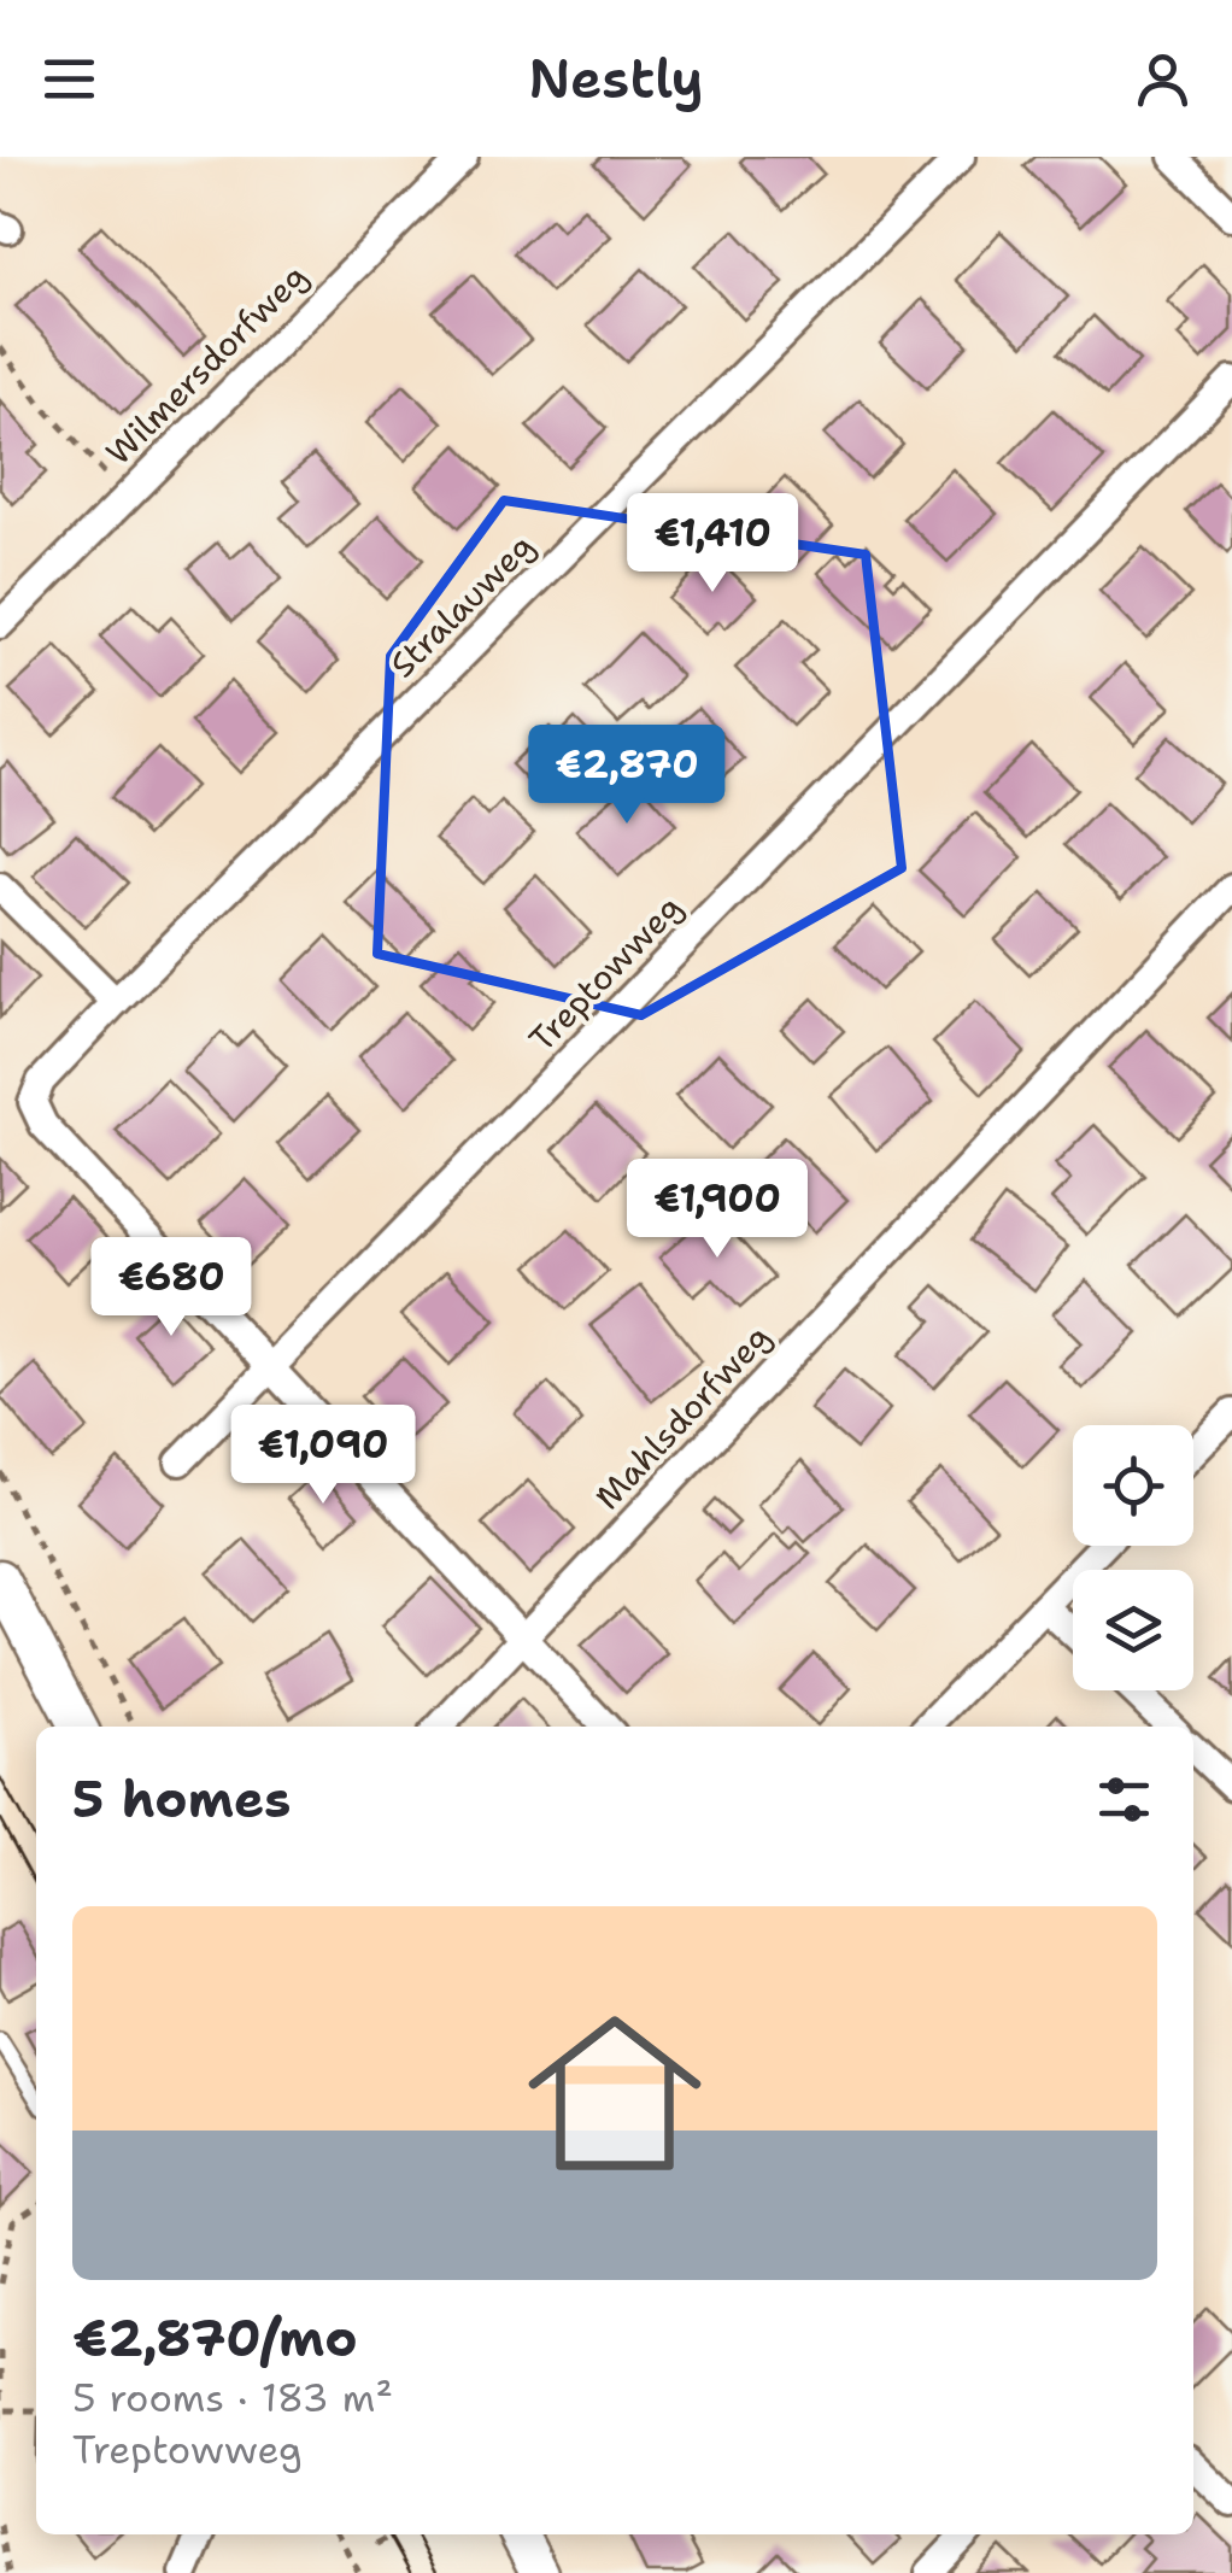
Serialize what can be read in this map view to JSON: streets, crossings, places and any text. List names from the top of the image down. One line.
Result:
{"streets":{"street":["Wilmersdorfweg","Stralauweg","Treptowweg","Mahlsdorfweg"]},"crossings":[["Stralauweg","Treptowweg"]],"page":{"header":"Nestly","price":["€1,410","€2,870","€1,900","€680","€1,090"],"heading":"5 homes","list":[{"name":"€2,870/mo","note":"5 rooms · 183 m² · Treptowweg"}]}}
